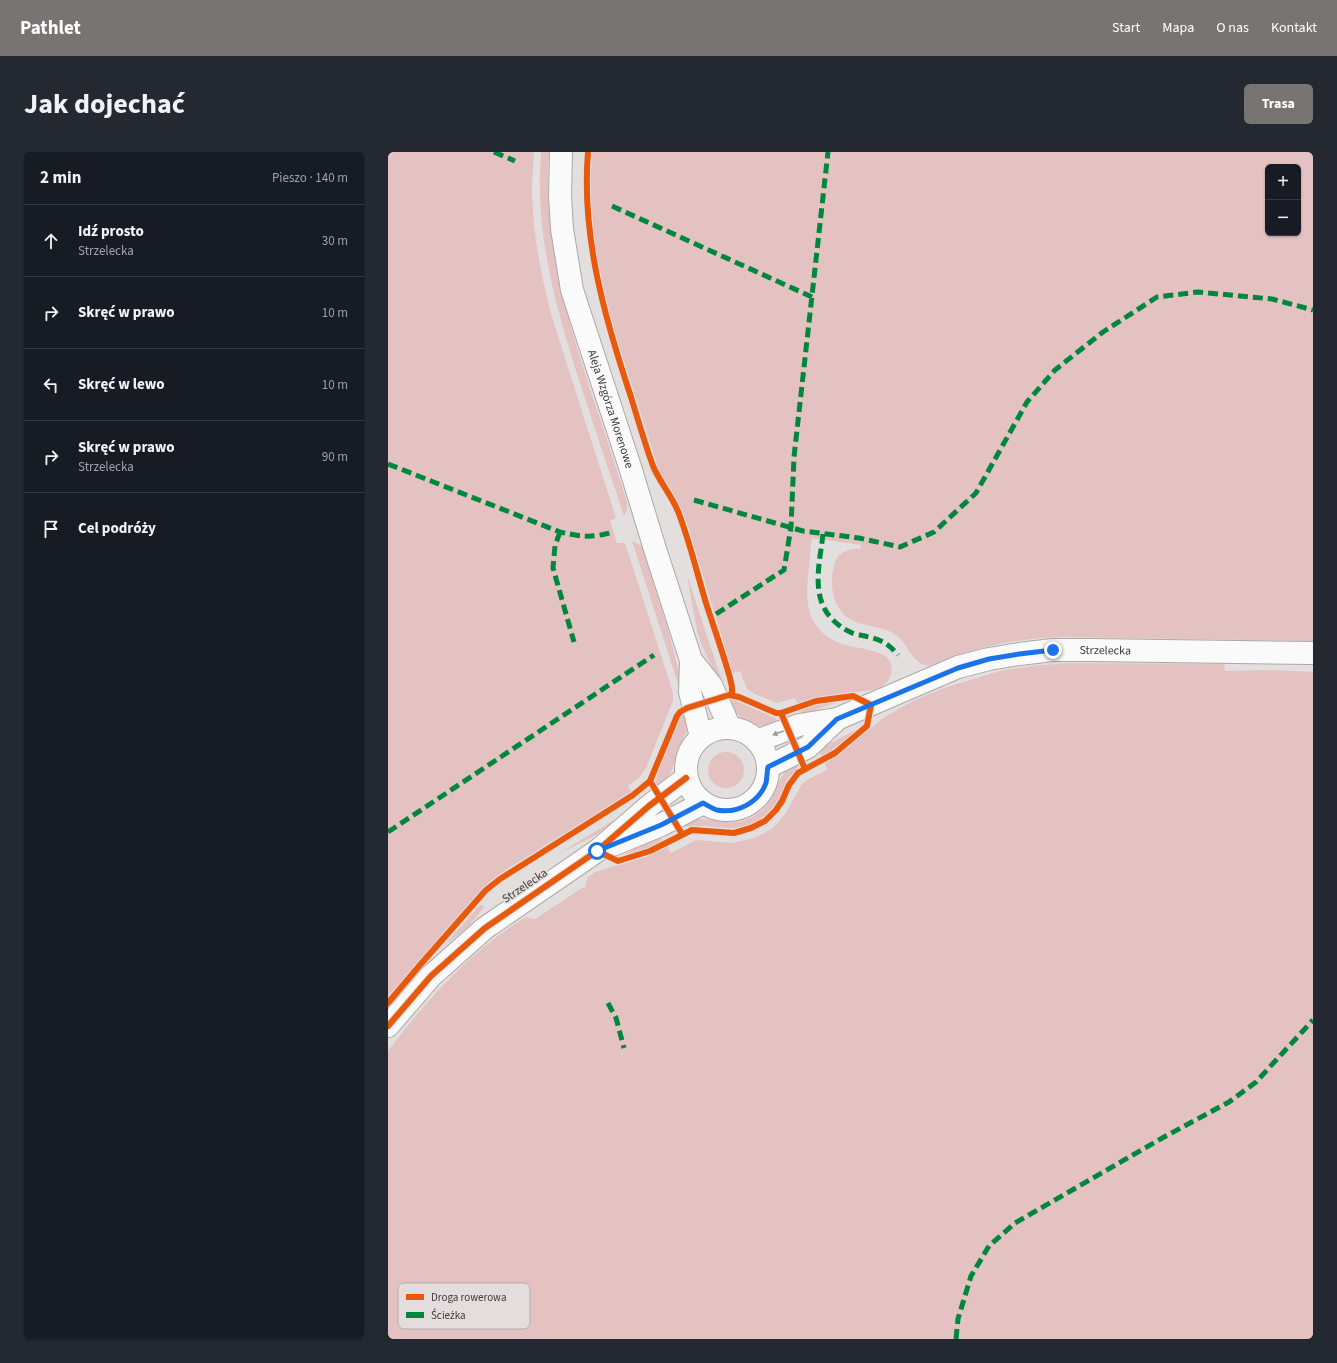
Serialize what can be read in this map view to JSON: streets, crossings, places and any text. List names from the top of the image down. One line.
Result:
{"streets":{"main road":["Aleja Wzgórza Morenowe","Strzelecka"]},"crossings":[["Aleja Wzgórza Morenowe","Strzelecka"]],"legend":["Droga rowerowa","Ścieżka"],"page":{"header":"Pathlet","nav":["Start","Mapa","O nas","Kontakt"],"title":"Jak dojechać","buttons":"Trasa","heading":["2 min","Pieszo · 140 m"],"map_buttons":["+","−"],"list":[["Idź prosto","Strzelecka","30 m"],["Skręć w prawo","10 m"],["Skręć w lewo","10 m"],["Skręć w prawo","Strzelecka","90 m"],"Cel podróży"]}}
